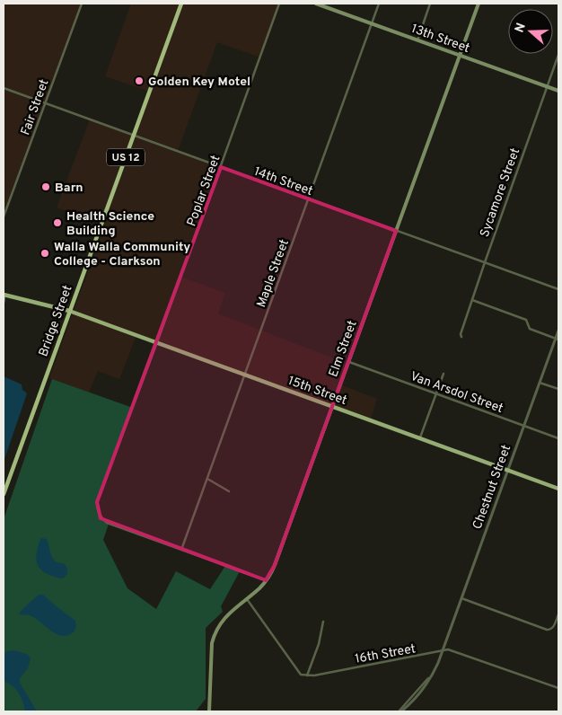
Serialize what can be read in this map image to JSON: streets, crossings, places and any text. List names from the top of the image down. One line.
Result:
{"streets":{"highway":["US 12","Bridge Street"],"main road":["13th Street","Elm Street","15th Street"],"street":["Fair Street","14th Street","Poplar Street","Sycamore Street","Maple Street","Van Arsdol Street","Chestnut Street","16th Street"]},"crossings":[["13th Street","Sycamore Street"],["13th Street","Maple Street"],["13th Street","Elm Street"],["Fair Street","14th Street"],["14th Street","Poplar Street"],["14th Street","Sycamore Street"],["14th Street","Maple Street"],["14th Street","Bridge Street"],["14th Street","Elm Street"],["Poplar Street","Maple Street"],["Poplar Street","15th Street"],["Maple Street","15th Street"],["Bridge Street","15th Street"],["Elm Street","15th Street"],["Elm Street","Van Arsdol Street"],["15th Street","Chestnut Street"],["Van Arsdol Street","Chestnut Street"],["Chestnut Street","16th Street"]],"places":["Golden Key Motel","Barn","Health Science Building","Walla Walla Community College - Clarkson"],"north":"left"}
